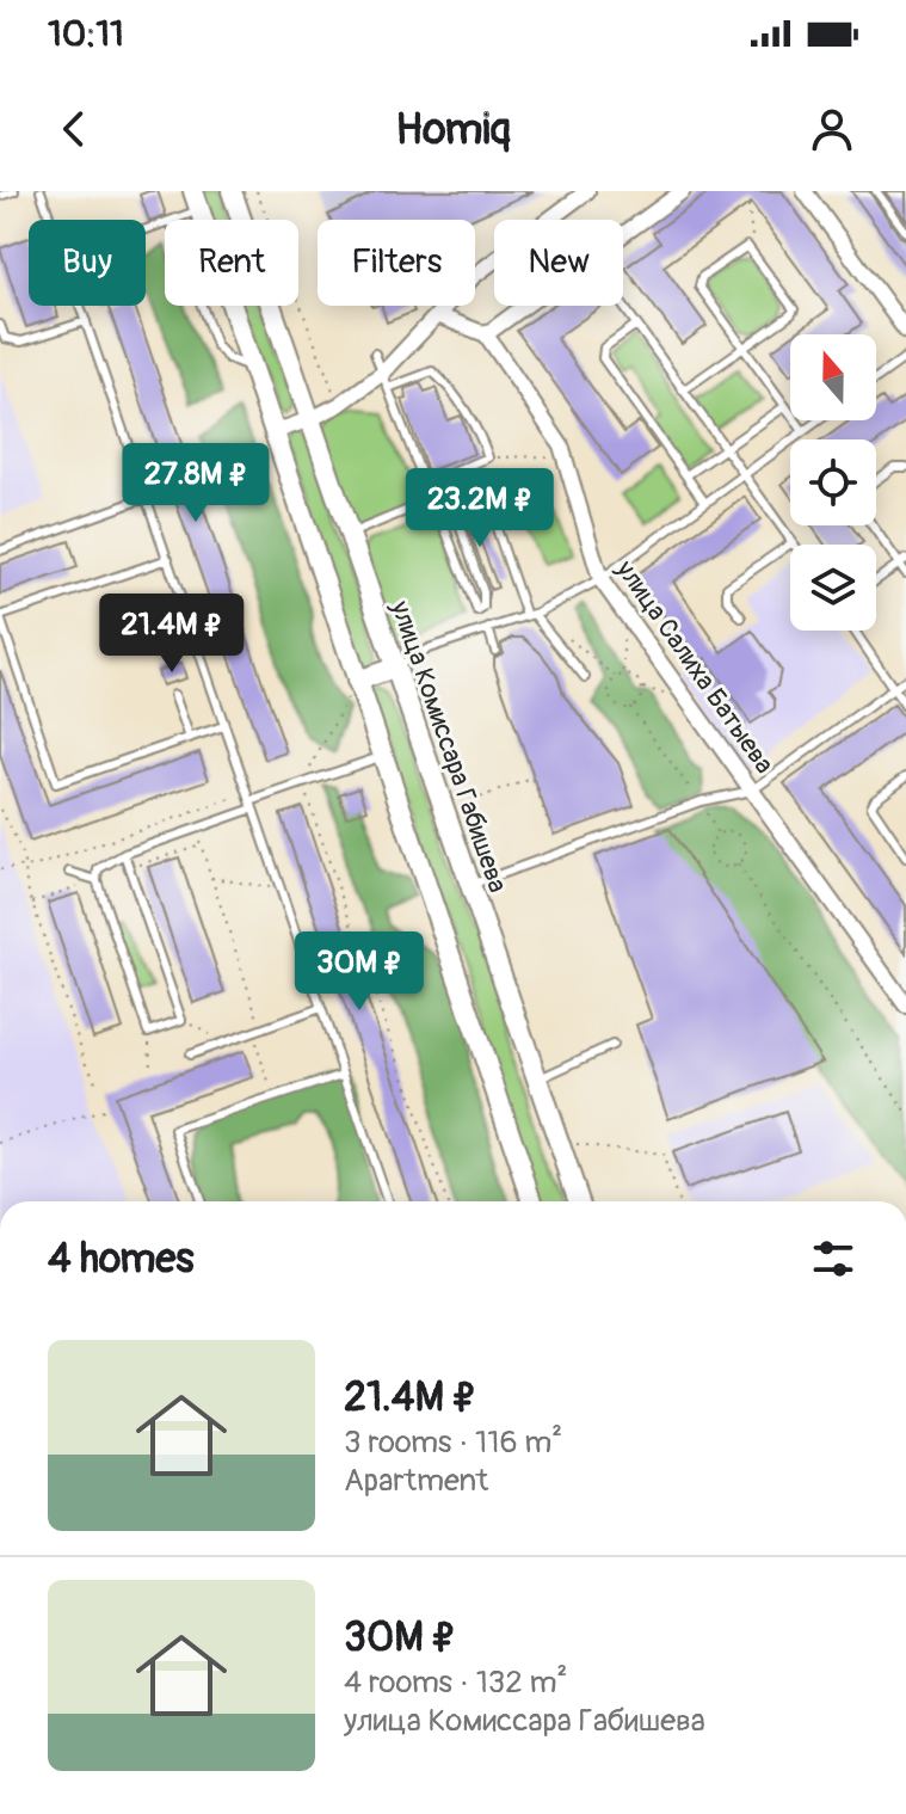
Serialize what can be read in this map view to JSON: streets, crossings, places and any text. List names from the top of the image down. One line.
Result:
{"streets":{"street":["улица Салиха Батыева","улица Комиссара Габишева"]},"north":"top","page":{"status":"10:11","header":"Homiq","chip":["Buy","Rent","Filters","New"],"price":["27.8M ₽","23.2M ₽","21.4M ₽","30M ₽"],"heading":"4 homes","list":[{"name":"21.4M ₽","note":"3 rooms · 116 m² · Apartment"},{"name":"30M ₽","note":"4 rooms · 132 m² · улица Комиссара Габишева"}]}}
